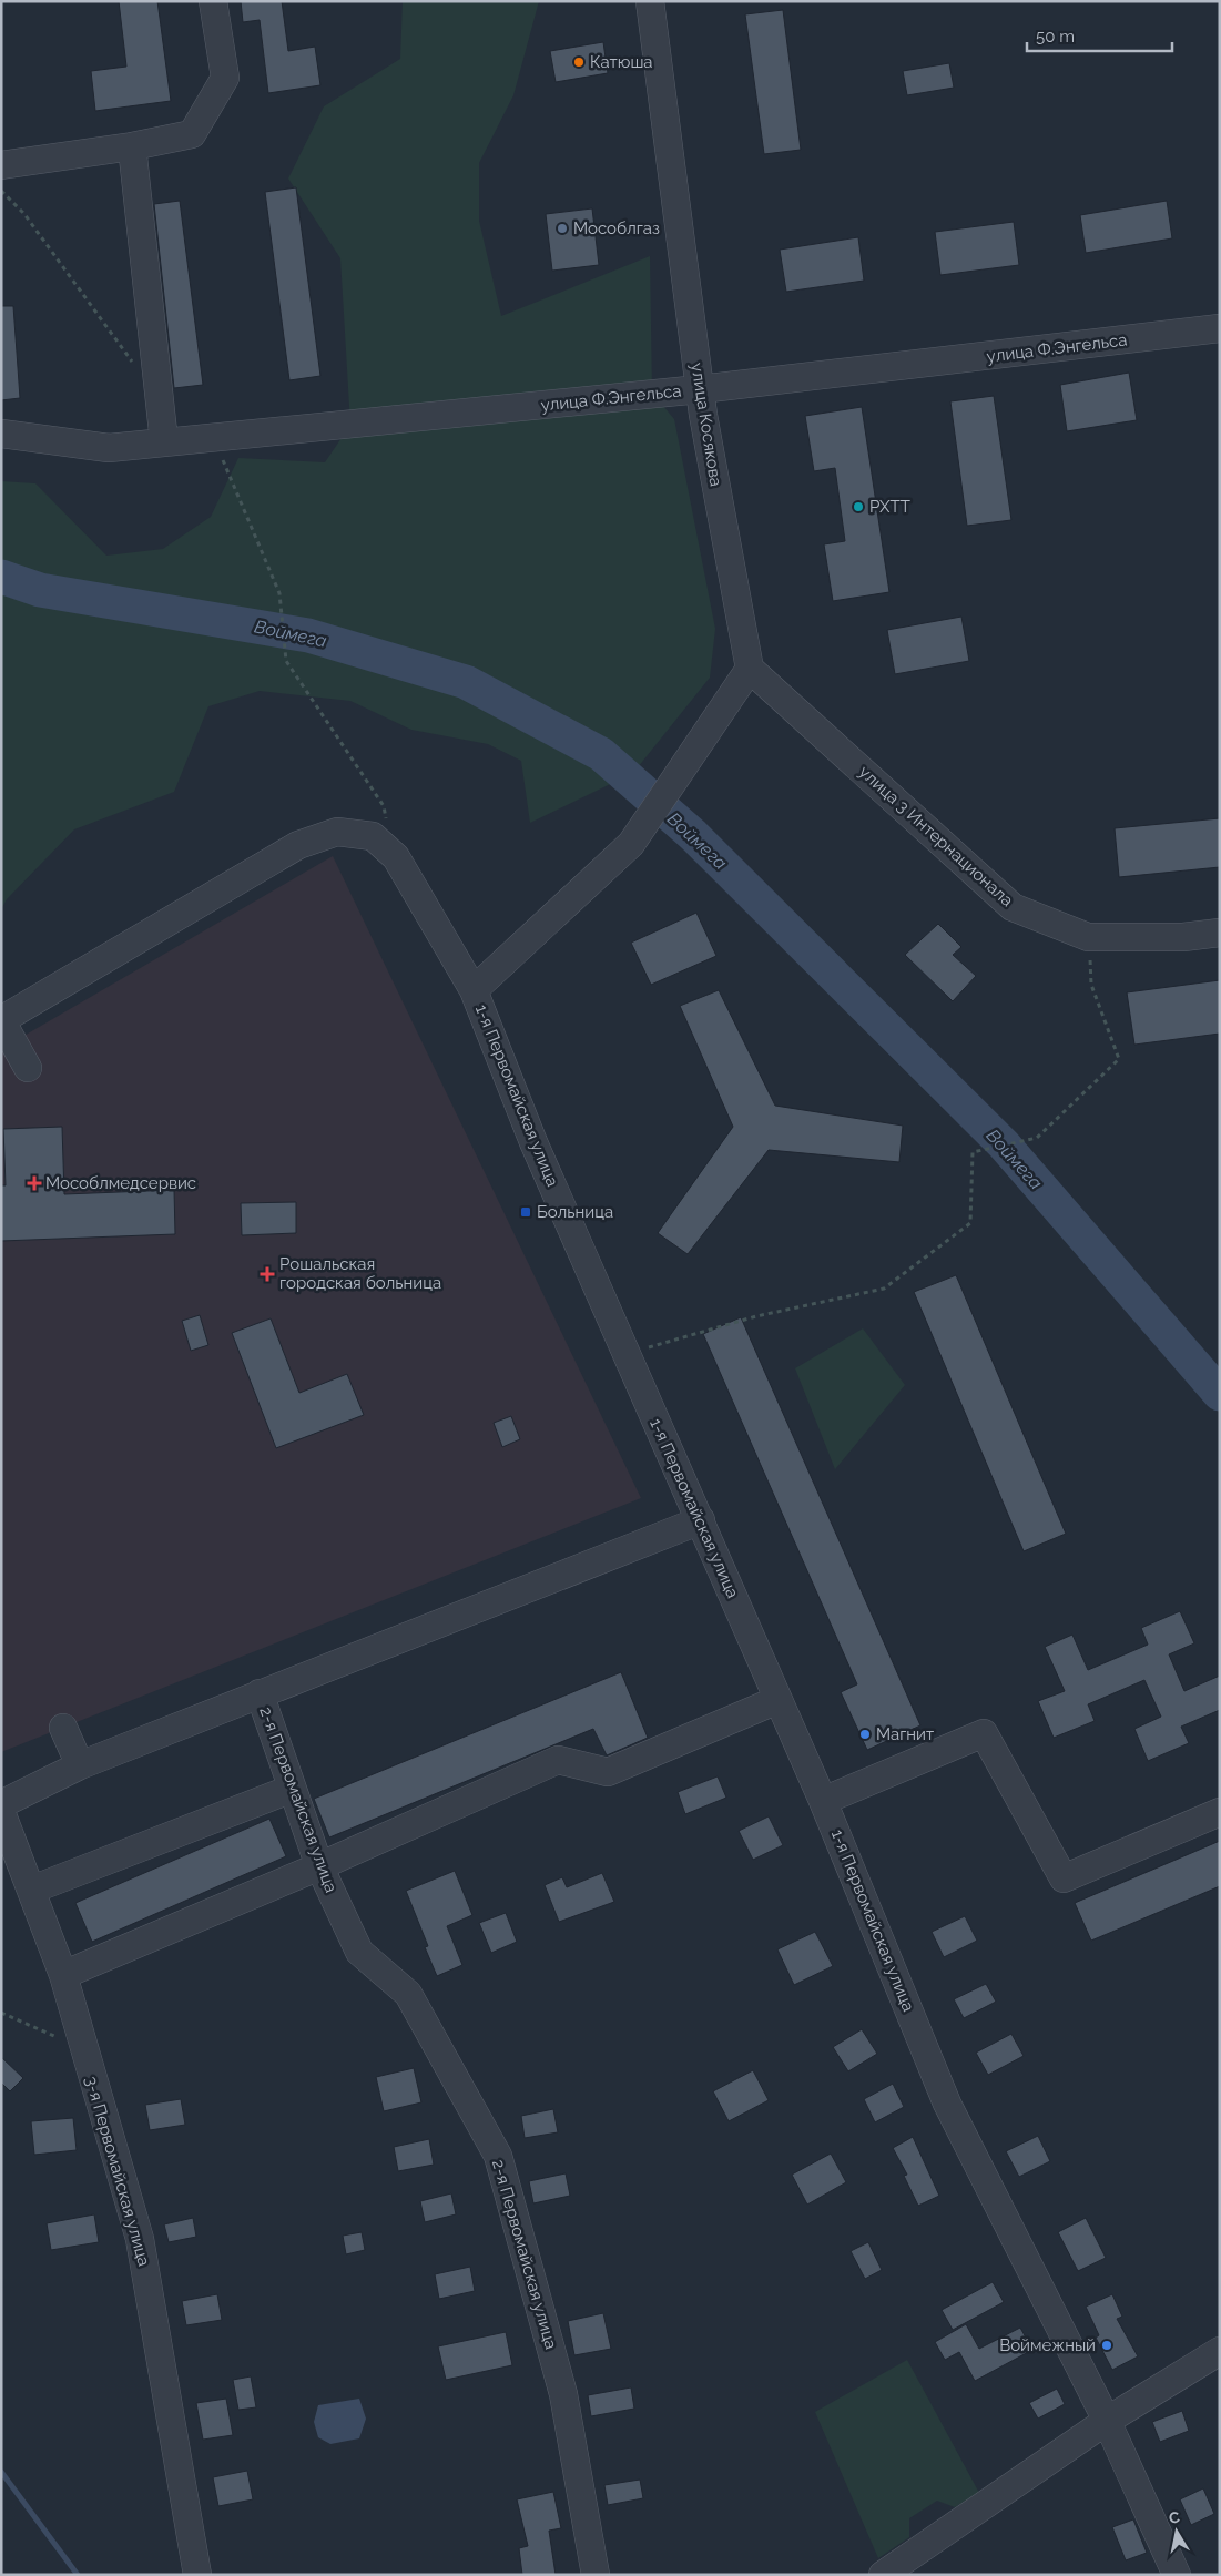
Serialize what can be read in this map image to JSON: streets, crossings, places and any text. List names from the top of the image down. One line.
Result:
{"streets":{"street":["улица Ф.Энгельса","улица Косякова","улица 3 Интернационала","1-я Первомайская улица","2-я Первомайская улица","3-я Первомайская улица"]},"crossings":[["улица Ф.Энгельса","улица Косякова"],["улица Косякова","улица 3 Интернационала"]],"water":["Воймега"],"places":{"other":["Катюша","Мособлгаз","РХТТ","Магнит","Воймежный"],"health":["Мособлмедсервис","Рошальская городская больница"],"transit":["Больница"]},"scale_bar":"50 m","north":"top"}
